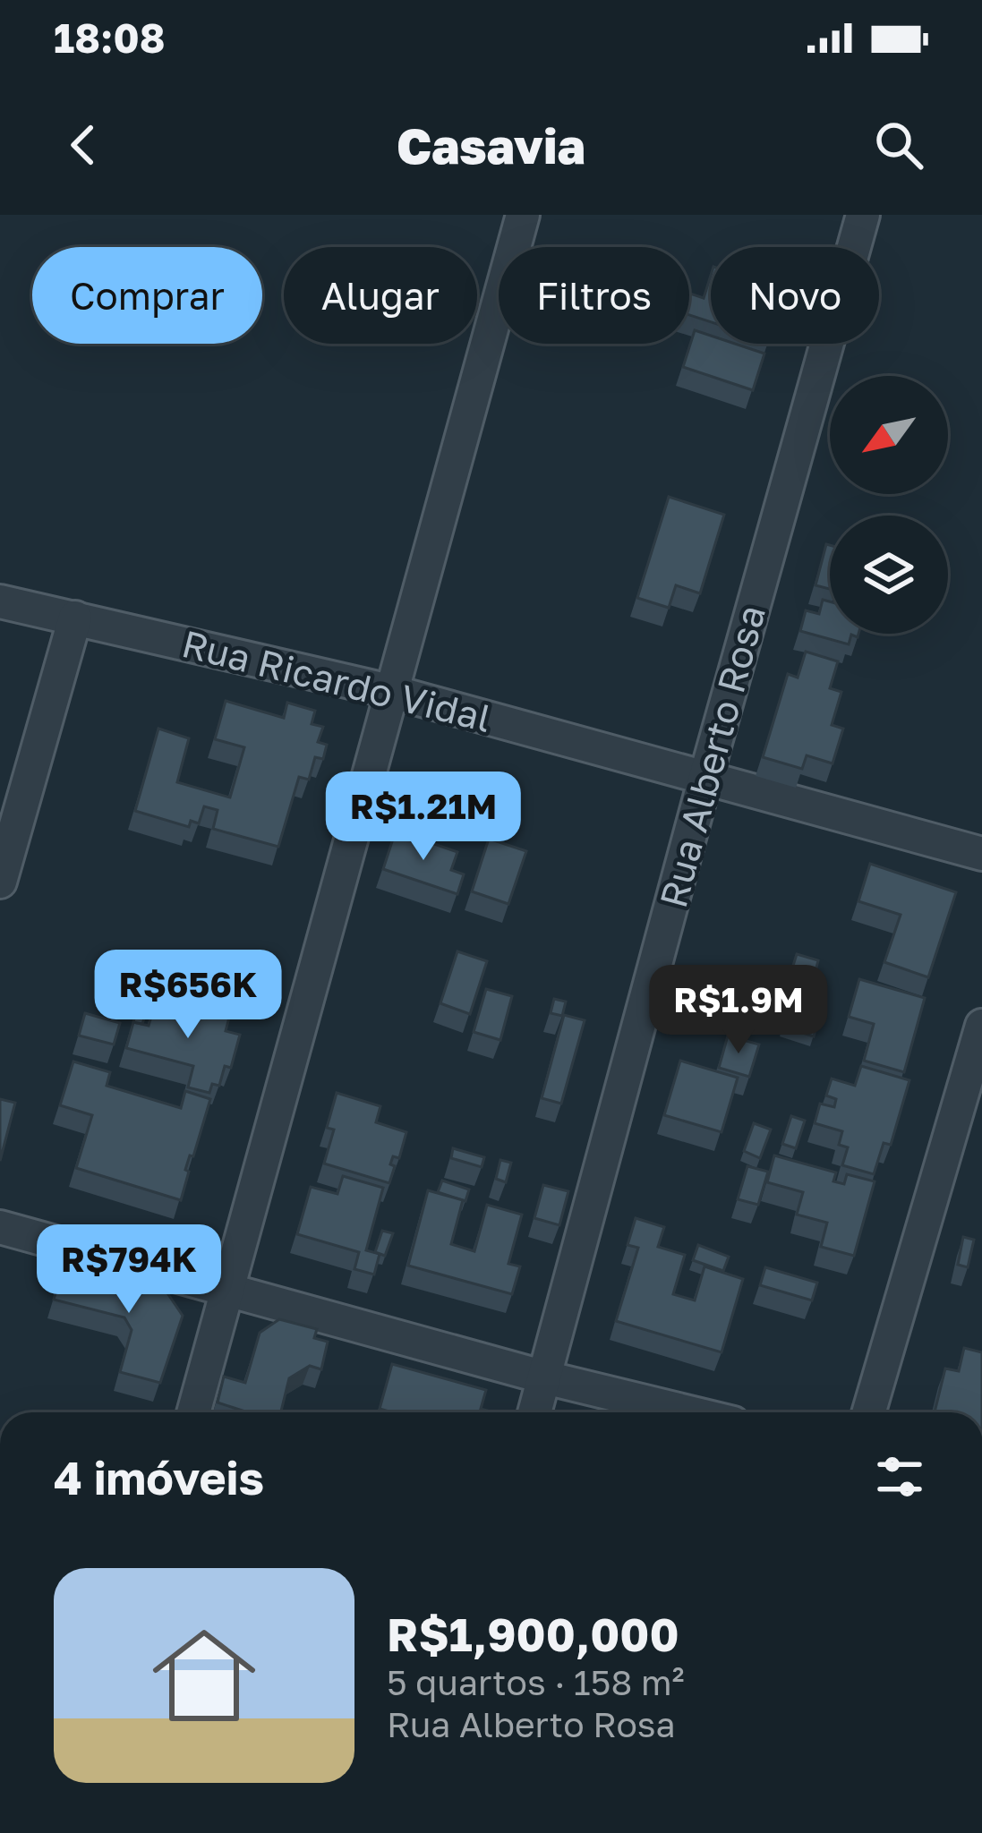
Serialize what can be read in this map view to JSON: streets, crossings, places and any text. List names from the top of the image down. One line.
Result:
{"streets":{"street":["Rua Ricardo Vidal","Rua Alberto Rosa"]},"crossings":[["Rua Ricardo Vidal","Rua Alberto Rosa"]],"north":"bottom left","page":{"status":"18:08","header":"Casavia","chip":["Comprar","Alugar","Filtros","Novo"],"price":["R$1.21M","R$656K","R$1.9M","R$794K"],"heading":"4 imóveis","list":[{"name":"R$1,900,000","note":"5 quartos · 158 m² · Rua Alberto Rosa"}]}}
